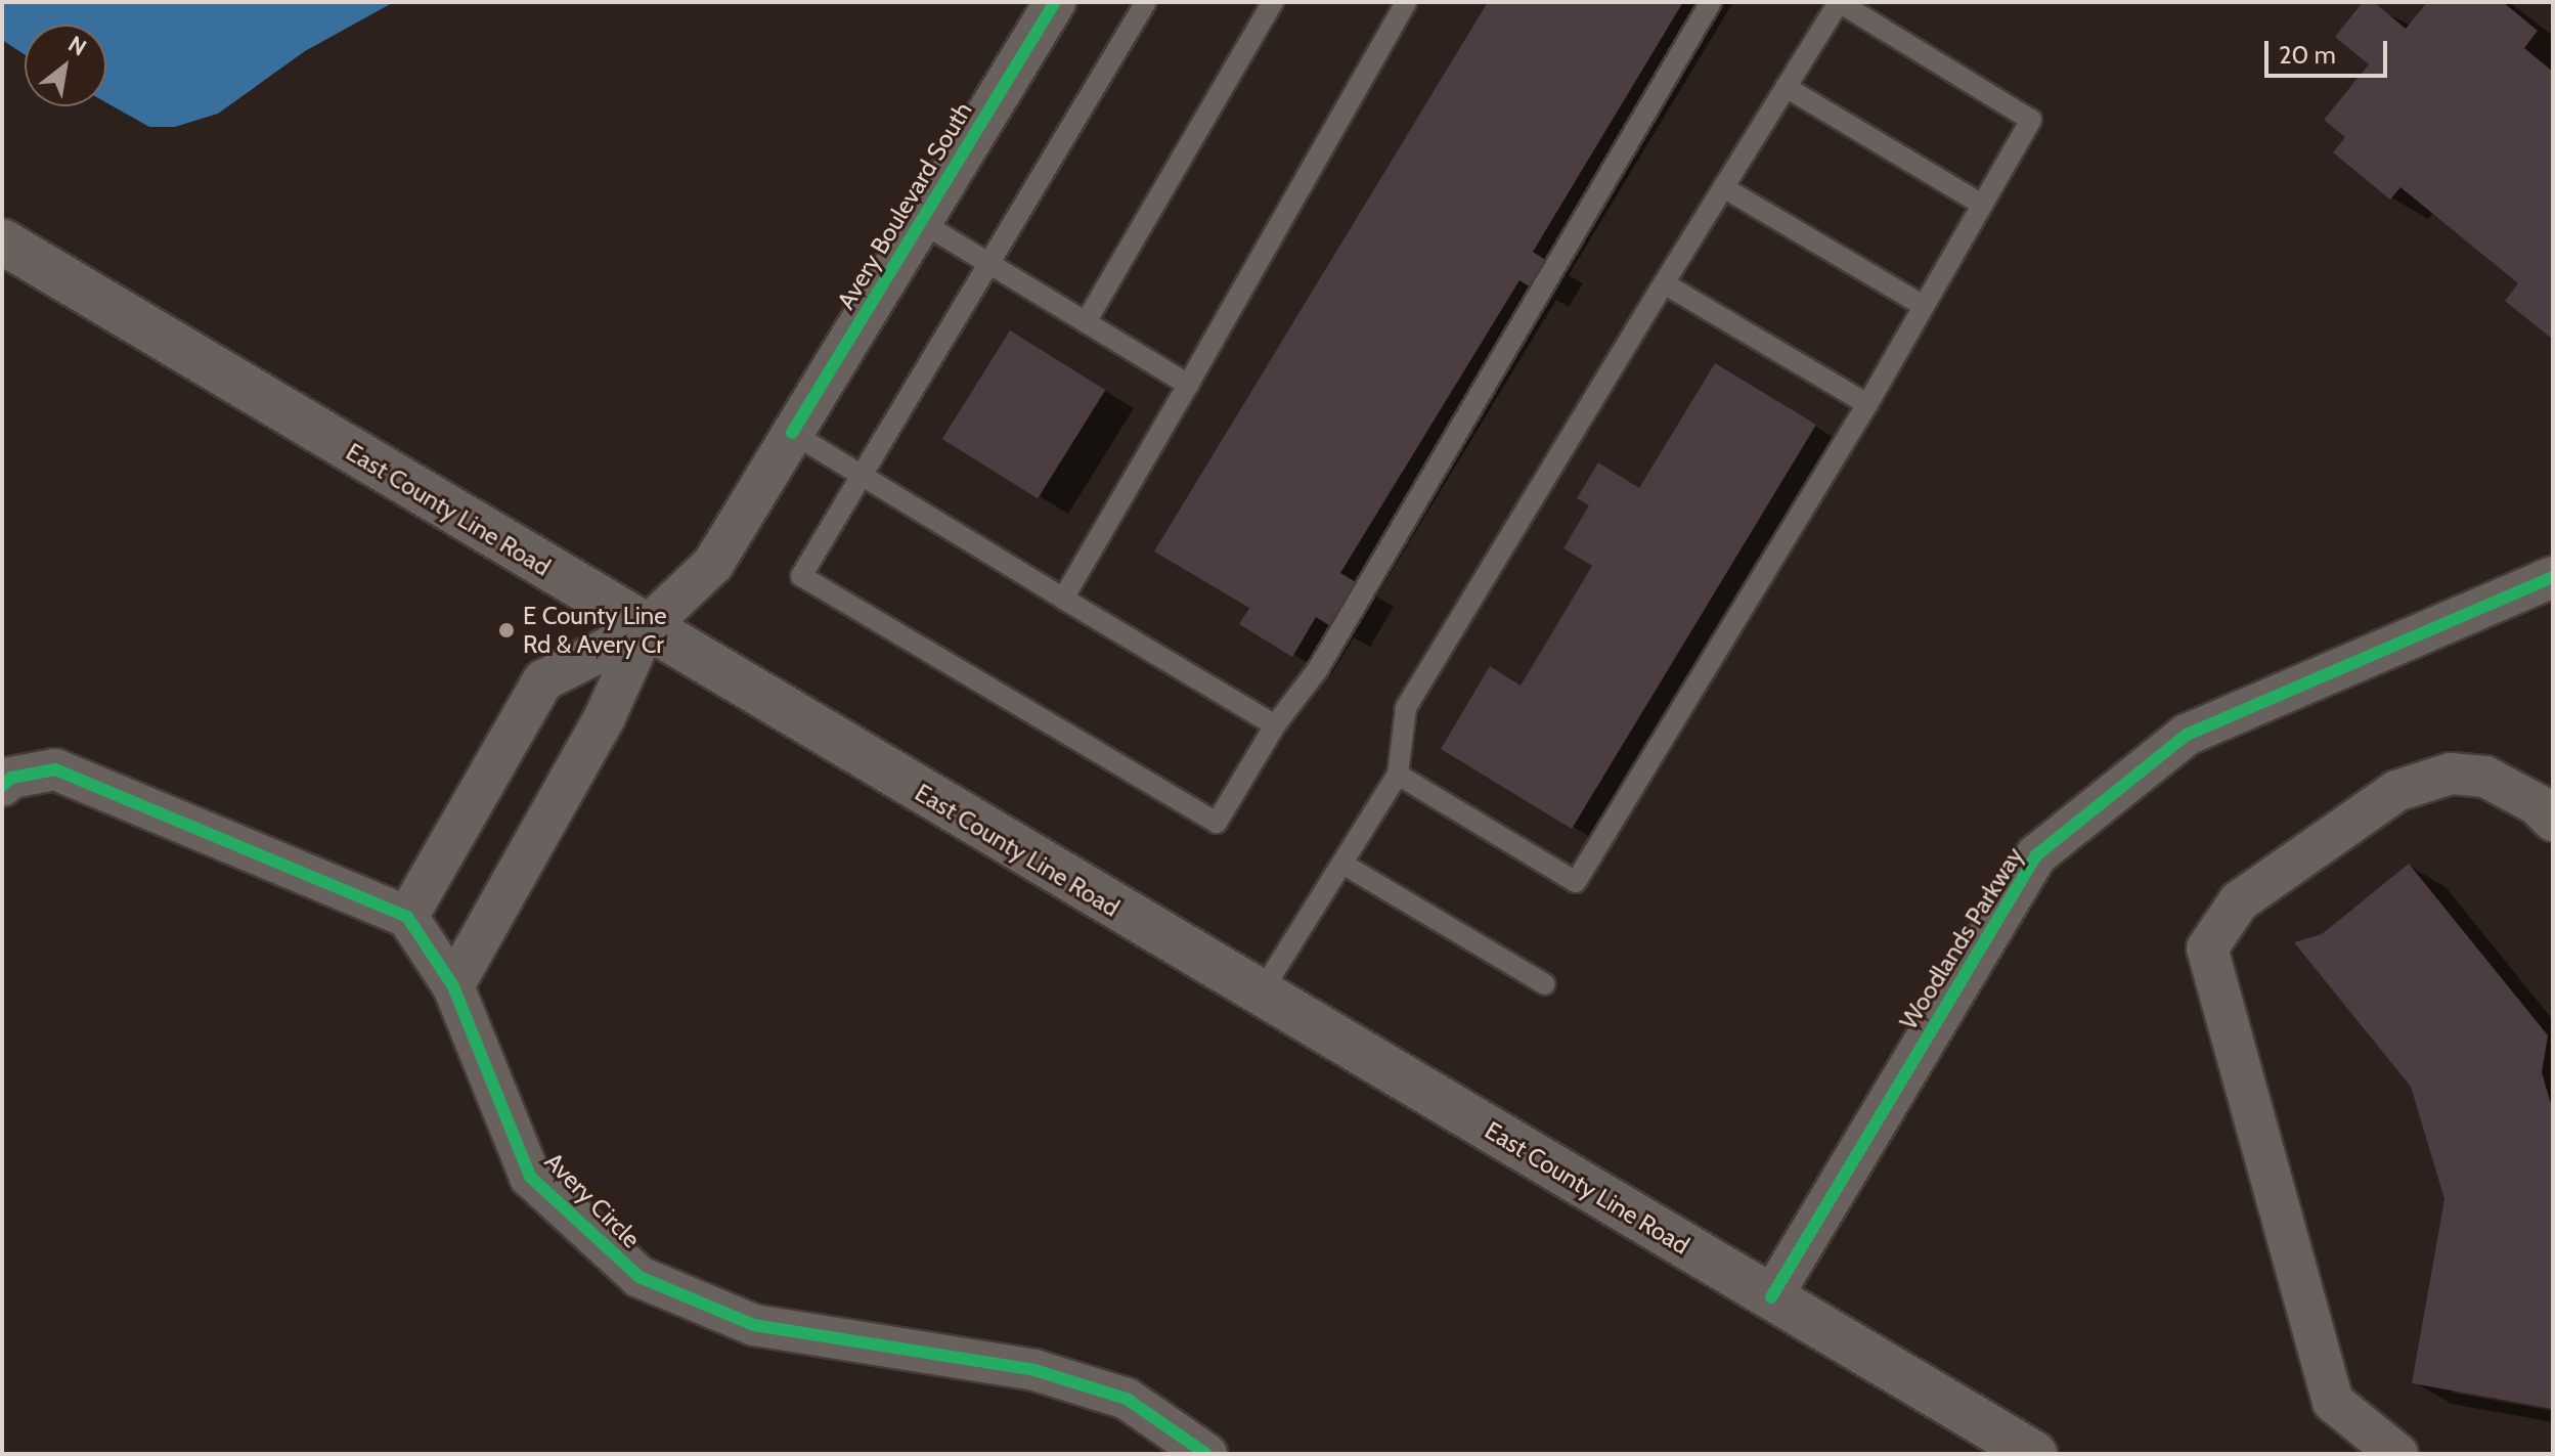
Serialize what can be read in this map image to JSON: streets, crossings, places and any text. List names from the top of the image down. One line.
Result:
{"streets":{"main road":["East County Line Road"],"street":["Avery Boulevard South","Woodlands Parkway","Avery Circle"]},"crossings":[["Avery Boulevard South","East County Line Road"],["East County Line Road","Woodlands Parkway"]],"places":["E County Line Rd & Avery Cr"],"scale_bar":"20 m","north":"top right"}
